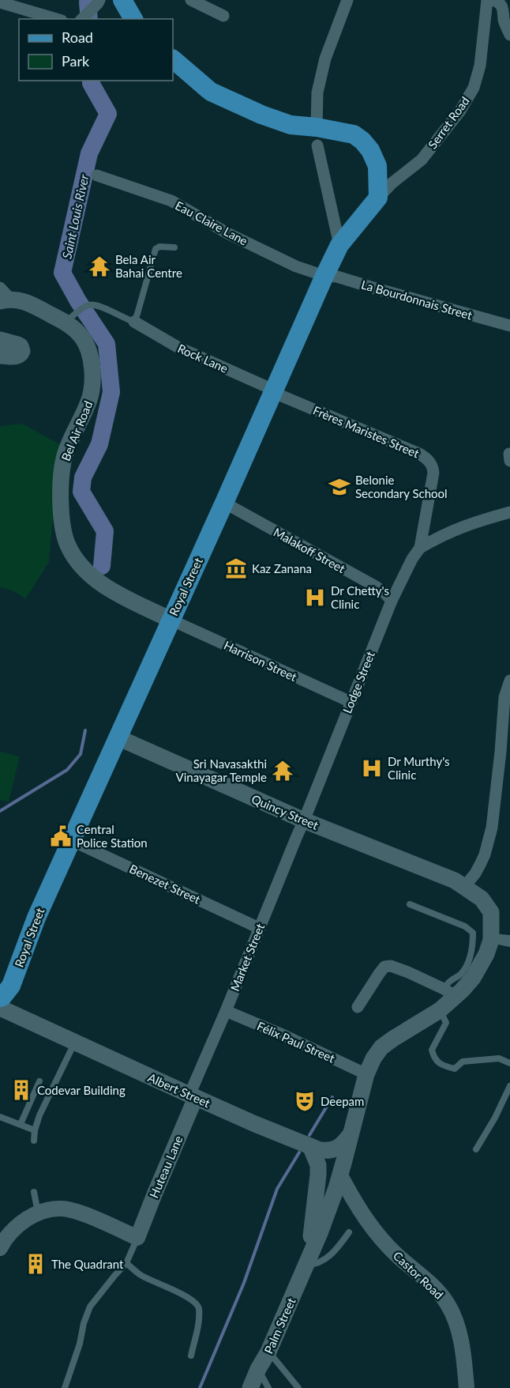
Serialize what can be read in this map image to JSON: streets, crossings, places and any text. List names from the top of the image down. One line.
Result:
{"streets":{"main road":["Bel Air Road","Royal Street","Quincy Street","Albert Street","Palm Street"],"street":["Serret Road","Eau Claire Lane","La Bourdonnais Street","Rock Lane","Frères Maristes Street","Malakoff Street","Harrison Street","Lodge Street","Benezet Street","Market Street","Félix Paul Street","Huteau Lane","Castor Road"]},"crossings":[["Serret Road","Royal Street"],["Eau Claire Lane","La Bourdonnais Street"],["Eau Claire Lane","Royal Street"],["La Bourdonnais Street","Royal Street"],["Rock Lane","Frères Maristes Street"],["Rock Lane","Royal Street"],["Bel Air Road","Royal Street"],["Bel Air Road","Harrison Street"],["Frères Maristes Street","Royal Street"],["Frères Maristes Street","Lodge Street"],["Malakoff Street","Royal Street"],["Malakoff Street","Lodge Street"],["Royal Street","Harrison Street"],["Royal Street","Quincy Street"],["Royal Street","Benezet Street"],["Royal Street","Albert Street"],["Harrison Street","Lodge Street"],["Lodge Street","Quincy Street"],["Lodge Street","Market Street"],["Quincy Street","Market Street"],["Quincy Street","Palm Street"],["Benezet Street","Market Street"],["Market Street","Félix Paul Street"],["Market Street","Albert Street"],["Market Street","Huteau Lane"],["Félix Paul Street","Palm Street"],["Albert Street","Huteau Lane"],["Albert Street","Palm Street"],["Castor Road","Palm Street"]],"water":["Saint Louis River"],"places":{"temple":["Bela Air Bahai Centre","Sri Navasakthi Vinayagar Temple"],"school or university":["Belonie Secondary School"],"museum":["Kaz Zanana"],"hospital":["Dr Chetty's Clinic","Dr Murthy's Clinic"],"public building":["Central Police Station"],"building":["Codevar Building","The Quadrant"],"theatre":["Deepam"]},"legend":["Road","Park"]}
